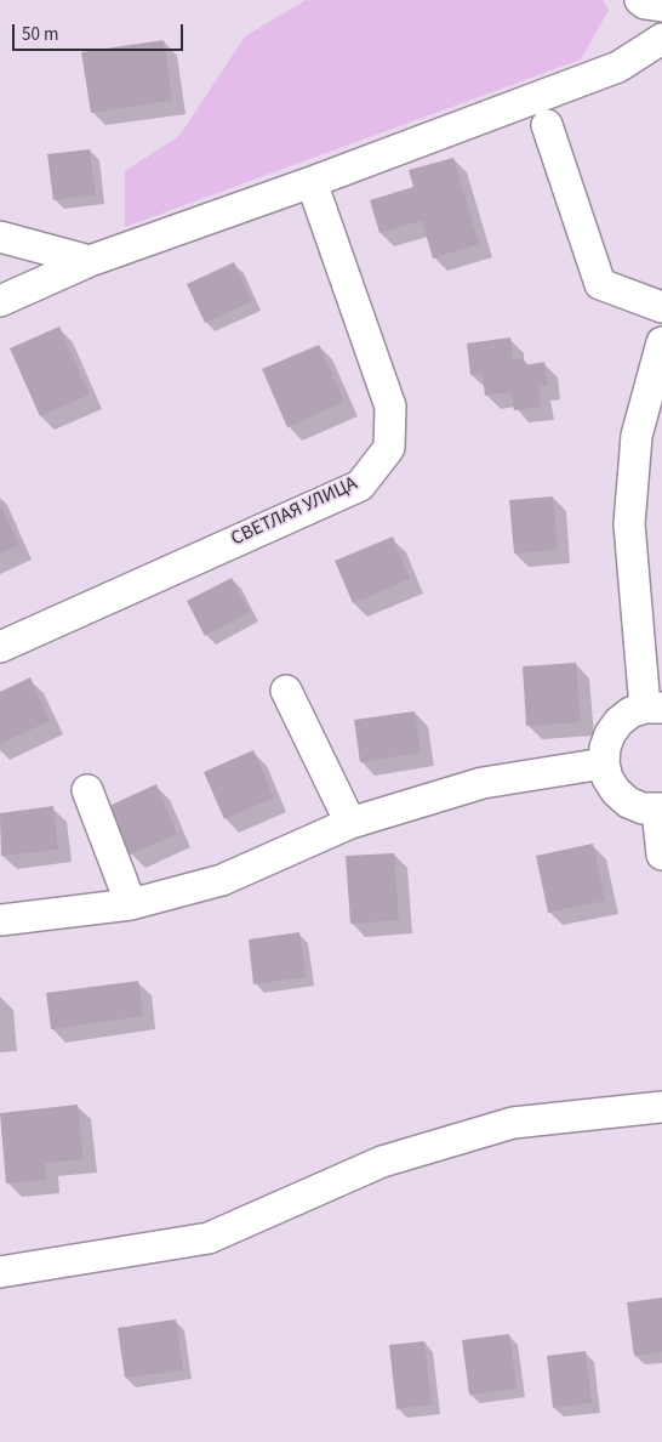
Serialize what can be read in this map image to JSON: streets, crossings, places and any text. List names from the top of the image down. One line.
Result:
{"streets":{"street":["СВЕТЛАЯ УЛИЦА"]},"scale_bar":"50 m"}
